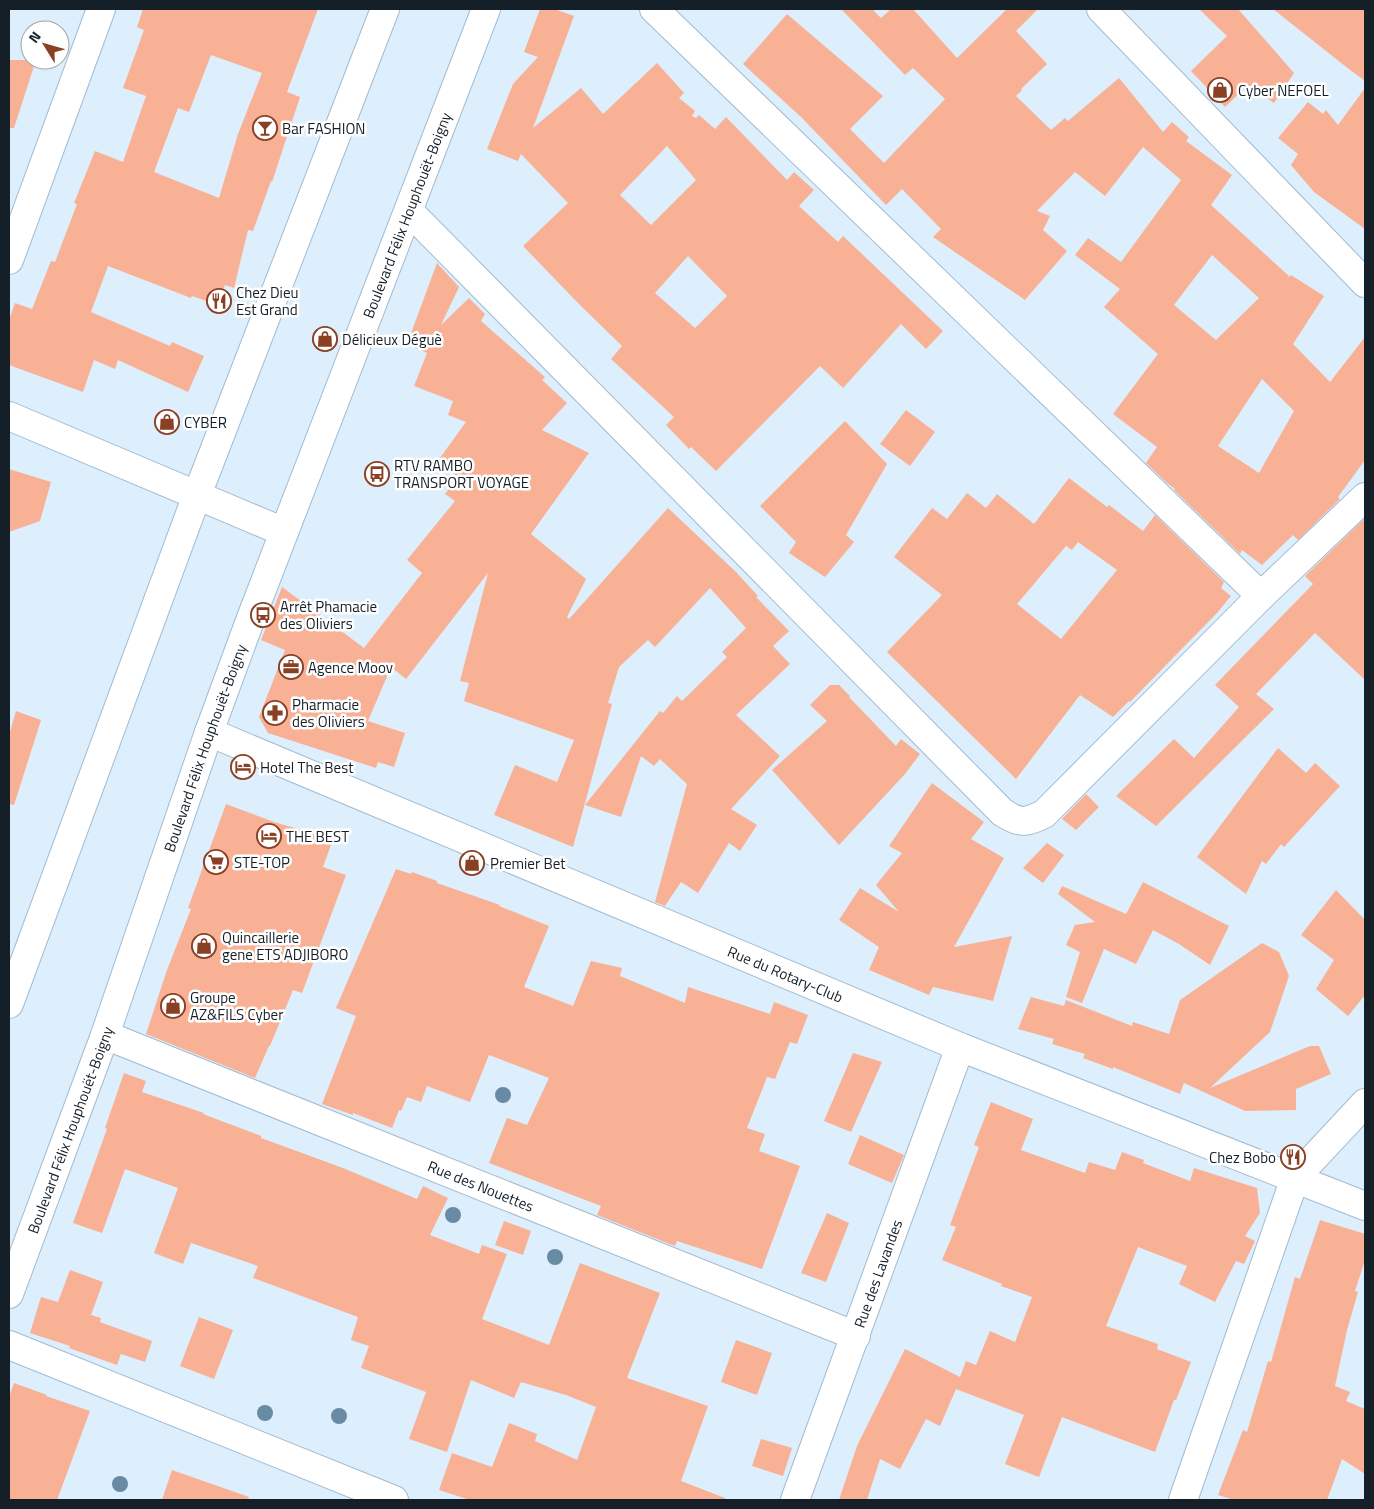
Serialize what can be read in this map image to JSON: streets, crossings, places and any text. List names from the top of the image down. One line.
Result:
{"streets":{"street":["Boulevard Félix Houphouët-Boigny","Rue du Rotary-Club","Rue des Nouettes","Rue des Lavandes"]},"crossings":[["Boulevard Félix Houphouët-Boigny","Rue du Rotary-Club"],["Boulevard Félix Houphouët-Boigny","Rue des Nouettes"],["Rue du Rotary-Club","Rue des Lavandes"],["Rue des Nouettes","Rue des Lavandes"]],"places":{"shop":["Cyber NEFOEL","Délicieux Déguè","CYBER","Premier Bet","Quincaillerie gene ETS ADJIBORO","Groupe AZ&FILS Cyber"],"bar":["Bar FASHION"],"restaurant":["Chez Dieu Est Grand","Chez Bobo"],"bus stop":["RTV RAMBO TRANSPORT VOYAGE","Arrêt Phamacie des Oliviers"],"office":["Agence Moov"],"pharmacy":["Pharmacie des Oliviers"],"hotel":["Hotel The Best","THE BEST"],"supermarket":["STE-TOP"]},"north":"top left"}
